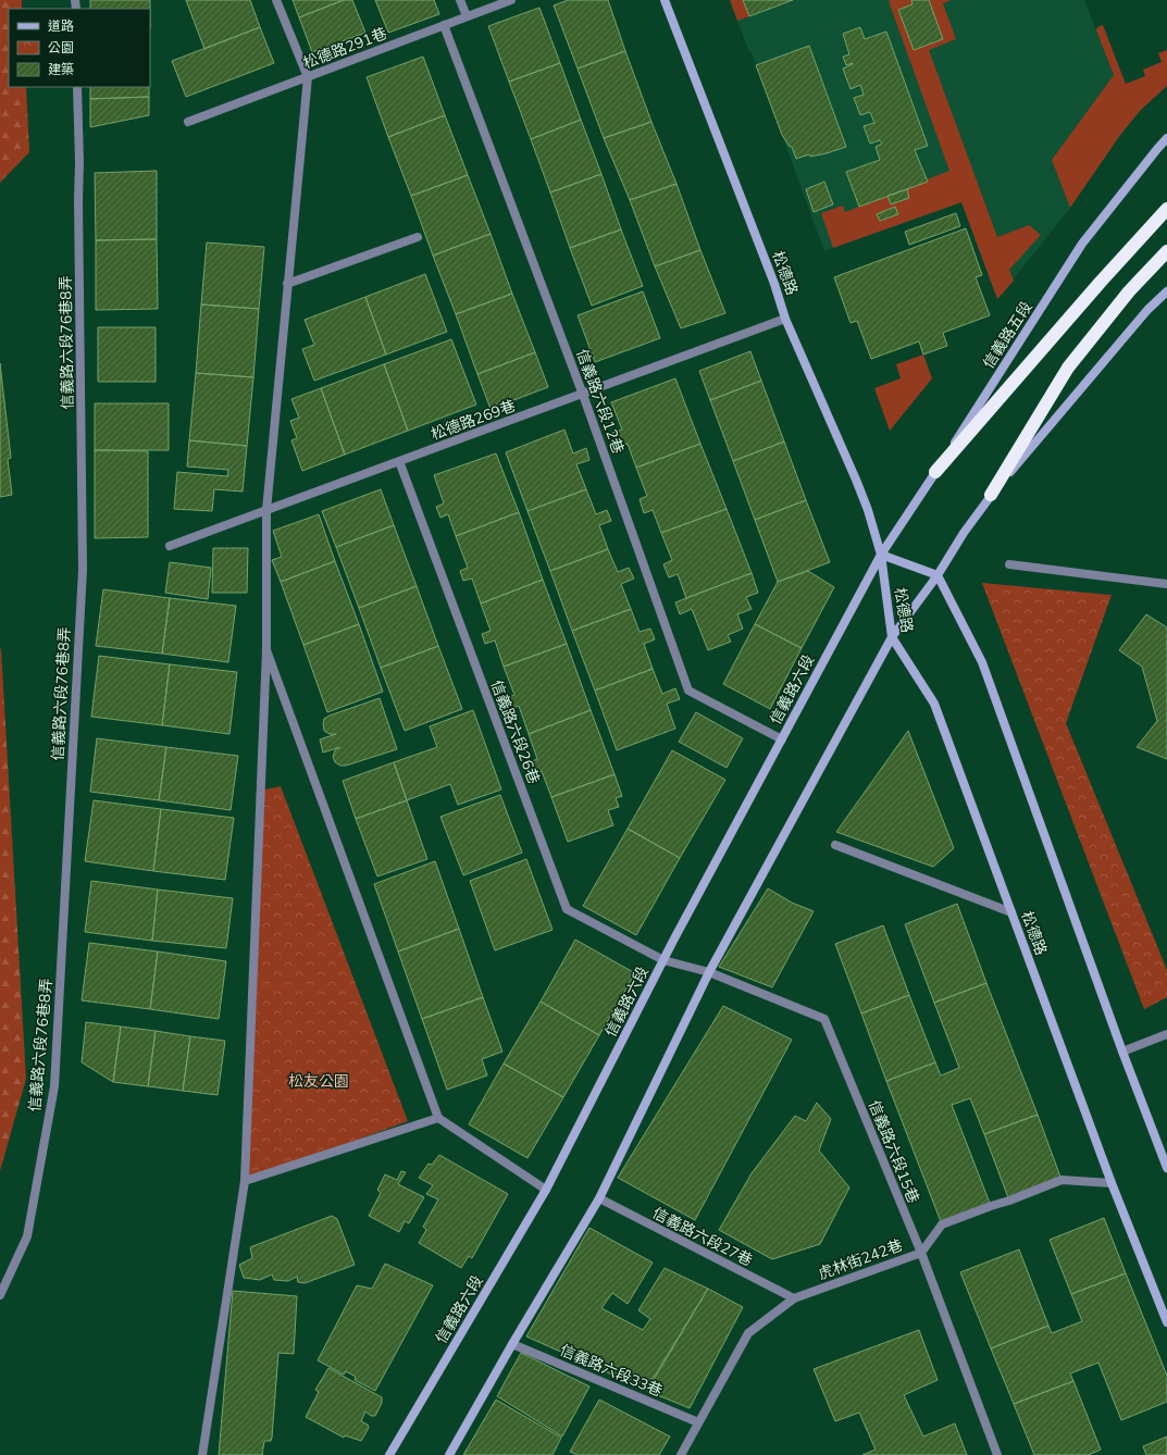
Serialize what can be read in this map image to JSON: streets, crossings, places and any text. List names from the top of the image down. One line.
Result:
{"streets":{"street":["松德路291巷","松德路","信義路五段","信義路六段76巷8弄","信義路六段12巷","松德路269巷","信義路六段","信義路六段26巷","信義路六段15巷","信義路六段27巷","虎林街242巷","信義路六段33巷"]},"crossings":[["松德路291巷","信義路六段12巷"],["松德路","信義路五段"],["松德路","松德路269巷"],["松德路","信義路六段"],["松德路","虎林街242巷"],["信義路五段","信義路六段"],["信義路六段12巷","松德路269巷"],["信義路六段12巷","信義路六段"],["松德路269巷","信義路六段26巷"],["信義路六段","信義路六段26巷"],["信義路六段","信義路六段15巷"],["信義路六段26巷","信義路六段15巷"],["信義路六段15巷","虎林街242巷"],["信義路六段27巷","虎林街242巷"],["虎林街242巷","信義路六段33巷"]],"parks":["松友公園"],"legend":["道路","公園","建築"]}
